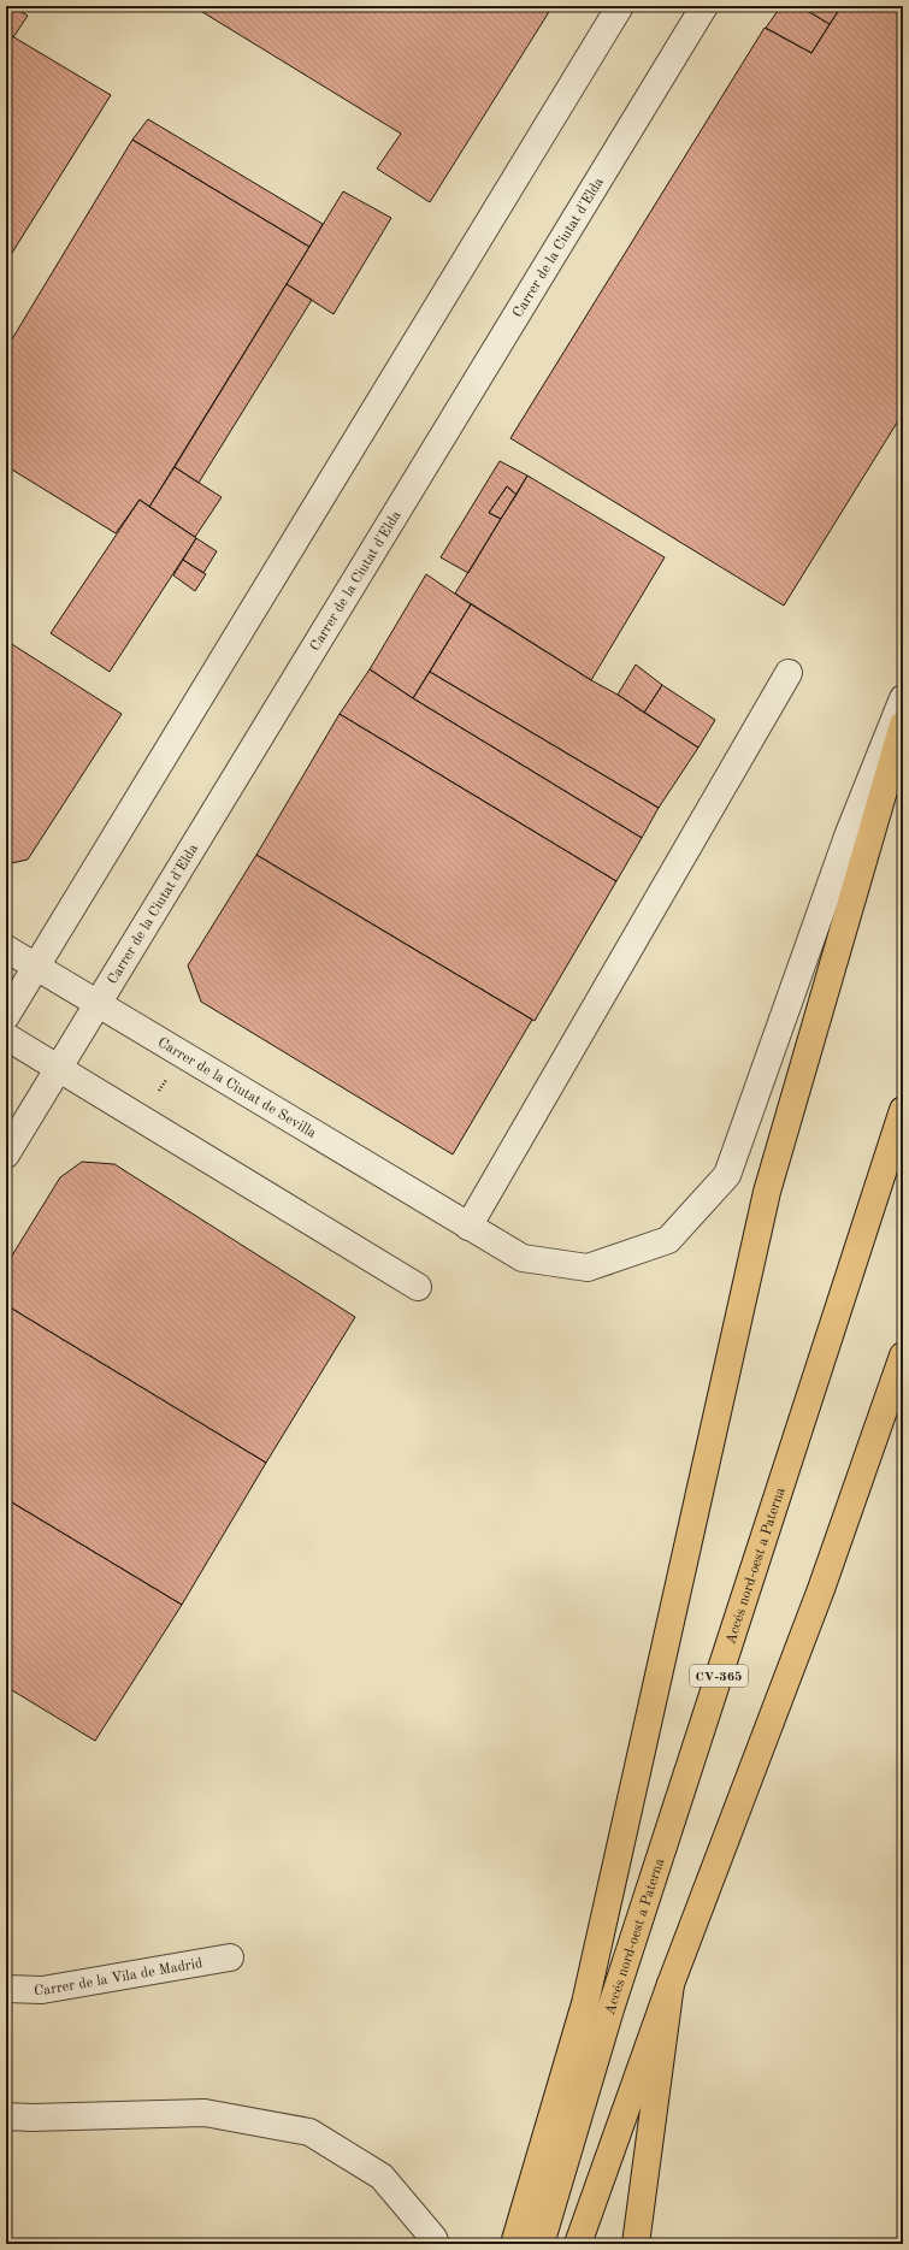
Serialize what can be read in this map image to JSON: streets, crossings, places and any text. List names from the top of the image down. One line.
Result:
{"streets":{"main road":["Accés nord-oest a Paterna","CV-365"],"street":["Carrer de la Ciutat d'Elda","Carrer de la Ciutat de Sevilla","Carrer de la Vila de Madrid"]},"crossings":[["Carrer de la Ciutat d'Elda","Carrer de la Ciutat de Sevilla"]]}
